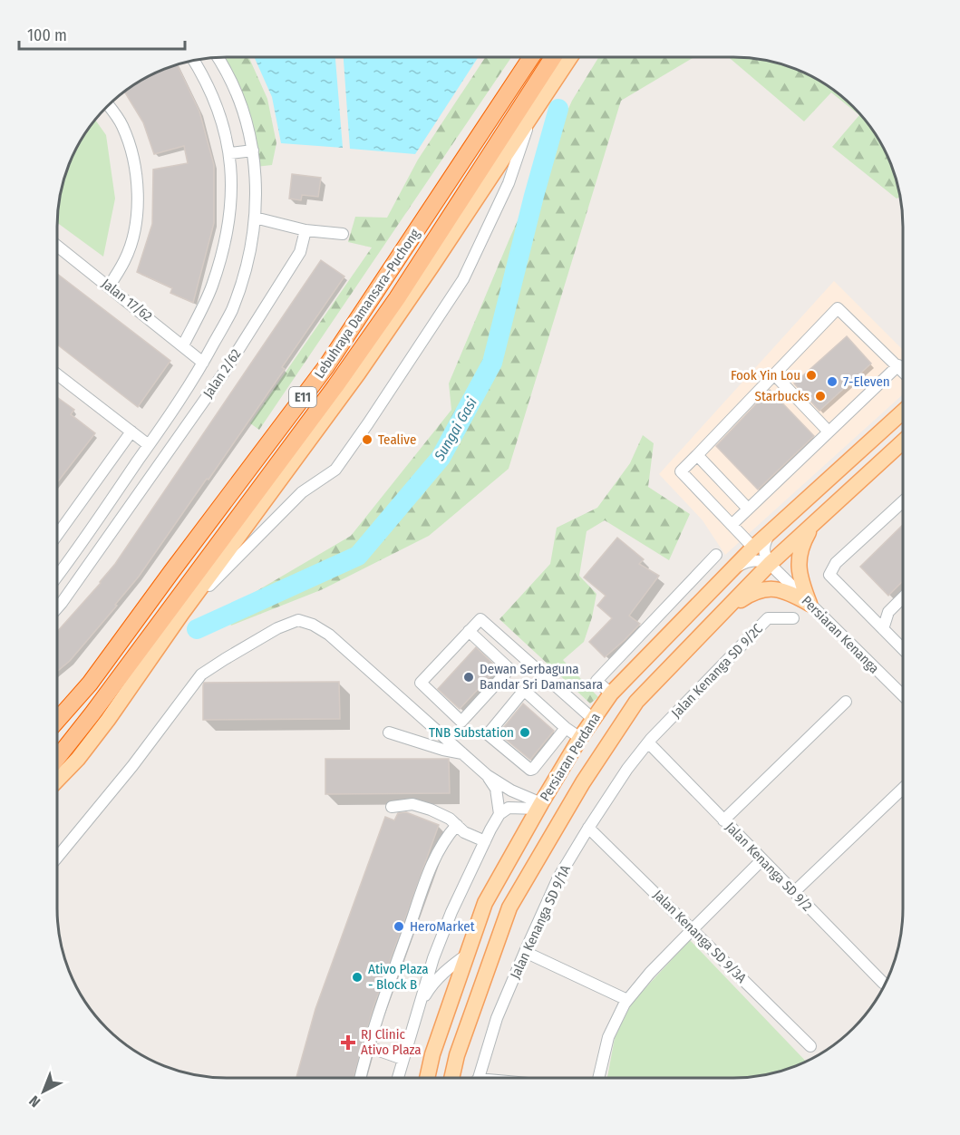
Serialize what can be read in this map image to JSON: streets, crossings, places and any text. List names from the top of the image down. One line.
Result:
{"streets":{"highway":["Lebuhraya Damansara–Puchong","E11"],"main road":["Persiaran Perdana"],"street":["Jalan 17/62","Jalan 2/62","Persiaran Kenanga","Jalan Kenanga SD 9/2C","Jalan Kenanga SD 9/2","Jalan Kenanga SD 9/1A","Jalan Kenanga SD 9/3A"]},"crossings":[["Jalan 17/62","Jalan 2/62"],["Persiaran Kenanga","Persiaran Perdana"],["Jalan Kenanga SD 9/2C","Jalan Kenanga SD 9/2"],["Jalan Kenanga SD 9/2C","Jalan Kenanga SD 9/1A"],["Jalan Kenanga SD 9/2","Jalan Kenanga SD 9/1A"],["Jalan Kenanga SD 9/1A","Jalan Kenanga SD 9/3A"]],"water":["Sungai Gasi"],"places":{"other":["Fook Yin Lou","7-Eleven","Starbucks","Tealive","Dewan Serbaguna Bandar Sri Damansara","TNB Substation","HeroMarket","Ativo Plaza - Block B"],"health":["RJ Clinic Ativo Plaza"]},"scale_bar":"100 m","north":"bottom left"}
